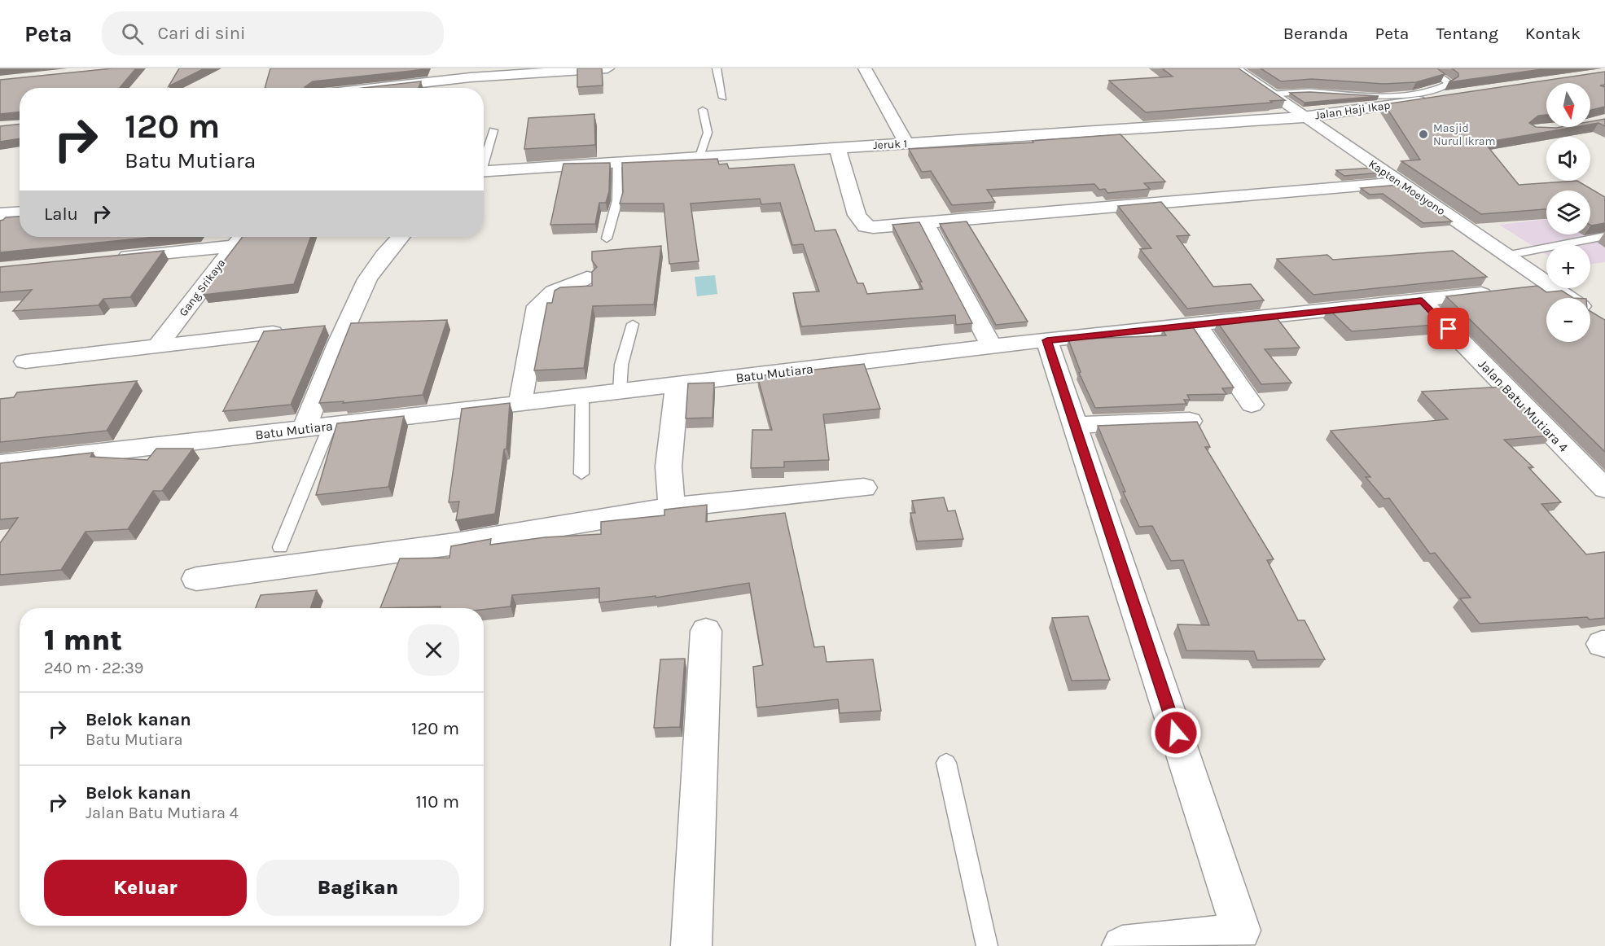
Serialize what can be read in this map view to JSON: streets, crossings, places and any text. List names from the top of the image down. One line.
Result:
{"streets":{"street":["Jalan Haji Ikap","Jeruk 1","Kapten Moelyono","Gang Srikaya","Batu Mutiara","Jalan Batu Mutiara 4"]},"crossings":[["Jalan Haji Ikap","Jeruk 1"],["Jalan Haji Ikap","Kapten Moelyono"],["Jeruk 1","Kapten Moelyono"],["Batu Mutiara","Jalan Batu Mutiara 4"]],"places":["Masjid Nurul Ikram"],"north":"bottom","page":{"header":"Peta","search":"Cari di sini","nav":["Beranda","Peta","Tentang","Kontak"],"map_buttons":["+","−"],"turn":["120 m","Batu Mutiara"],"then":"Lalu","heading":["1 mnt","240 m · 22:39"],"list":[{"name":"Belok kanan","note":"Batu Mutiara","value":"120 m"},{"name":"Belok kanan","note":"Jalan Batu Mutiara 4","value":"110 m"}],"buttons":["Keluar","Bagikan"]}}
